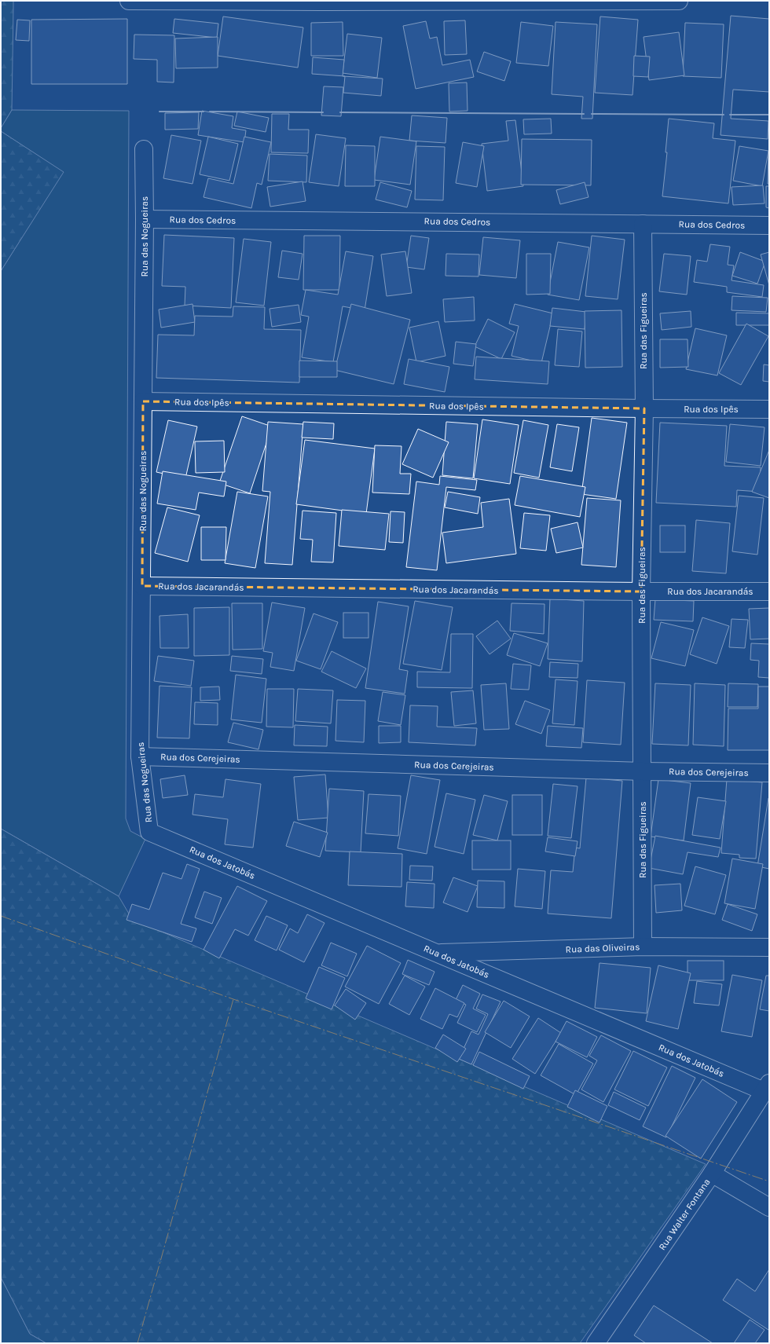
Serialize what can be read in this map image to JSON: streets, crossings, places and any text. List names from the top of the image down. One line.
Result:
{"streets":{"street":["Rua dos Cedros","Rua das Nogueiras","Rua das Figueiras","Rua dos Ipês","Rua dos Jacarandás","Rua dos Cerejeiras","Rua dos Jatobás","Rua das Oliveiras","Rua Walter Fontana"]},"crossings":[["Rua dos Cedros","Rua das Nogueiras"],["Rua dos Cedros","Rua das Figueiras"],["Rua das Nogueiras","Rua dos Ipês"],["Rua das Nogueiras","Rua dos Jacarandás"],["Rua das Nogueiras","Rua dos Cerejeiras"],["Rua das Nogueiras","Rua dos Jatobás"],["Rua das Figueiras","Rua dos Ipês"],["Rua das Figueiras","Rua dos Jacarandás"],["Rua das Figueiras","Rua dos Cerejeiras"],["Rua das Figueiras","Rua das Oliveiras"],["Rua dos Jatobás","Rua das Oliveiras"],["Rua dos Jatobás","Rua Walter Fontana"]]}
